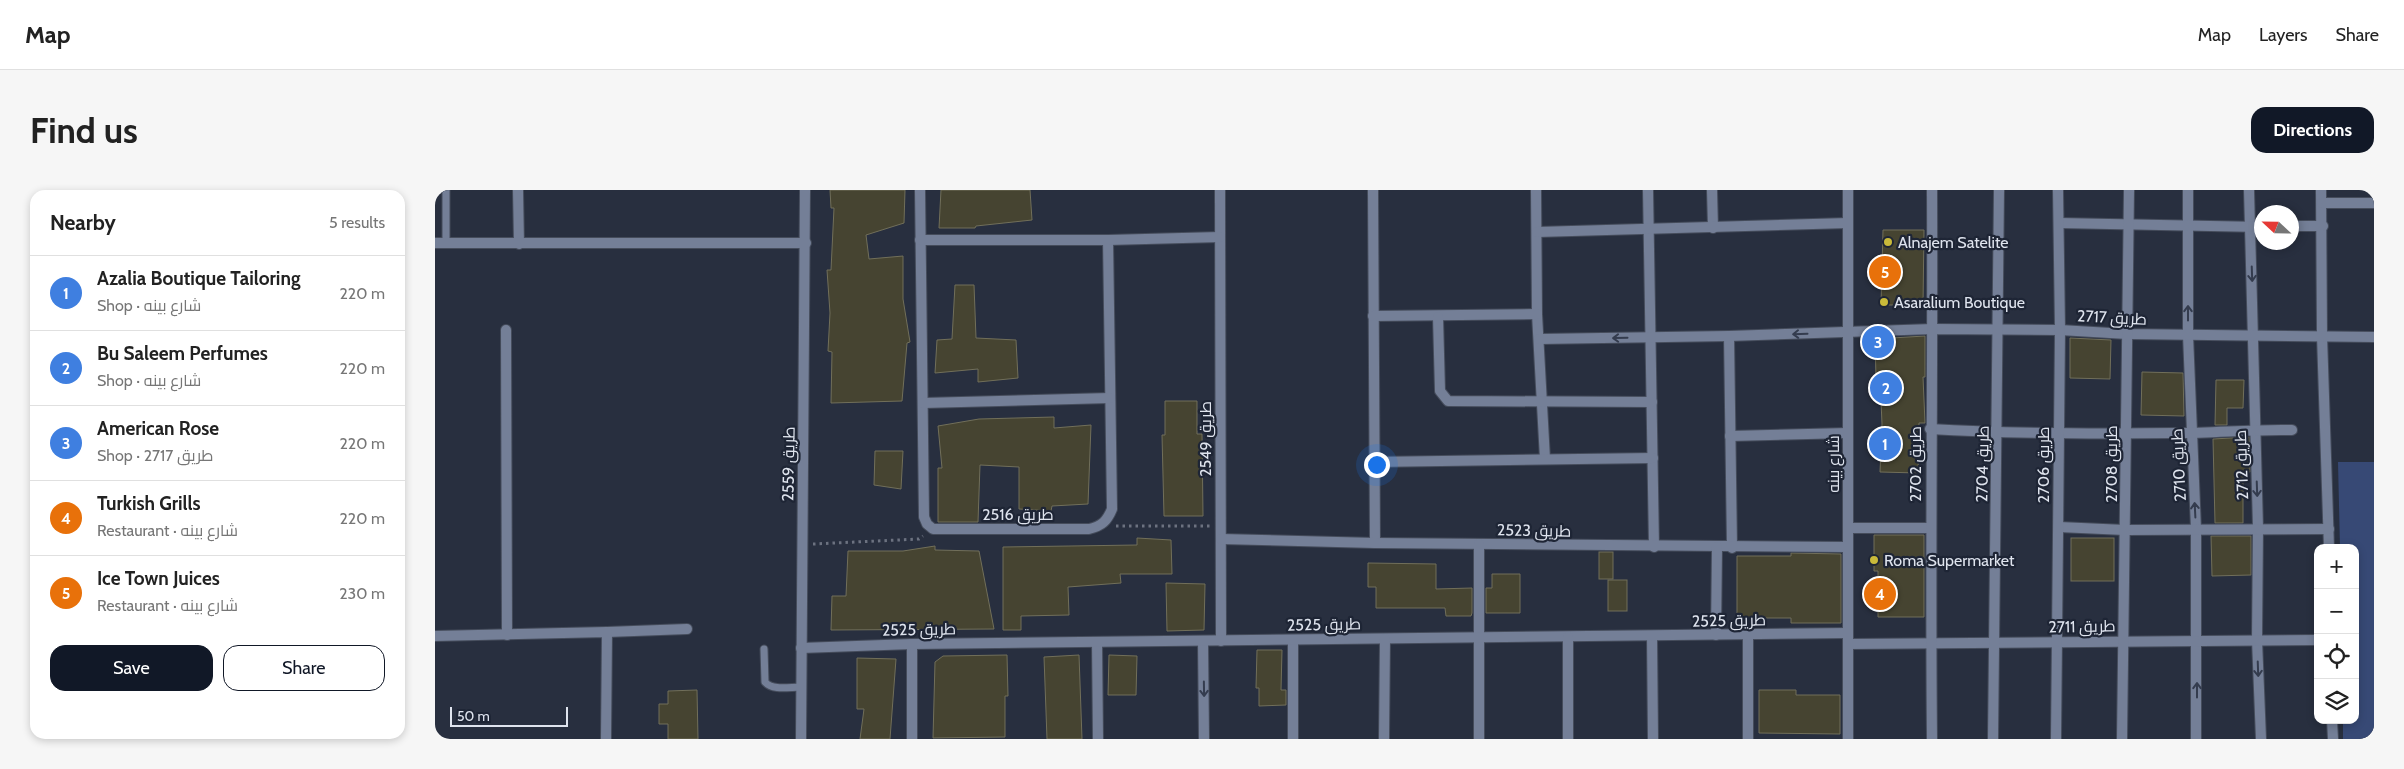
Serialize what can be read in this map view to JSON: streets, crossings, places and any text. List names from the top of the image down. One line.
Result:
{"streets":{"street":["طريق 2717","طريق 2549","طريق 2559","شارع بينه","طريق 2702","طريق 2704","طريق 2708","طريق 2706","طريق 2710","طريق 2712","طريق 2516","طريق 2523","طريق 2525","طريق 2711"]},"crossings":[["طريق 2717","شارع بينه"],["طريق 2717","طريق 2702"],["طريق 2717","طريق 2704"],["طريق 2717","طريق 2708"],["طريق 2717","طريق 2706"],["طريق 2717","طريق 2710"],["طريق 2717","طريق 2712"],["طريق 2549","طريق 2523"],["طريق 2549","طريق 2525"],["طريق 2559","طريق 2525"],["شارع بينه","طريق 2523"],["شارع بينه","طريق 2525"],["شارع بينه","طريق 2711"],["طريق 2702","طريق 2711"],["طريق 2704","طريق 2711"],["طريق 2708","طريق 2711"],["طريق 2706","طريق 2711"],["طريق 2710","طريق 2711"],["طريق 2712","طريق 2711"]],"one_way":["طريق 2710"],"places":["Alnajem Satelite","Asaralium Boutique","Roma Supermarket"],"scale_bar":"50 m","north":"left","page":{"header":"Map","nav":["Map","Layers","Share"],"buttons":["Directions",["Save","Share"]],"title":"Find us","heading":["Nearby","5 results"],"pins":["5","3","2","1","4"],"list":[{"mark":"1","name":"Azalia Boutique Tailoring","note":"Shop · شارع بينه","value":"220 m"},{"mark":"2","name":"Bu Saleem Perfumes","note":"Shop · شارع بينه","value":"220 m"},{"mark":"3","name":"American Rose","note":"Shop · طريق 2717","value":"220 m"},{"mark":"4","name":"Turkish Grills","note":"Restaurant · شارع بينه","value":"220 m"},{"mark":"5","name":"Ice Town Juices","note":"Restaurant · شارع بينه","value":"230 m"}],"map_buttons":["+","−"],"scale":"50 m"}}
